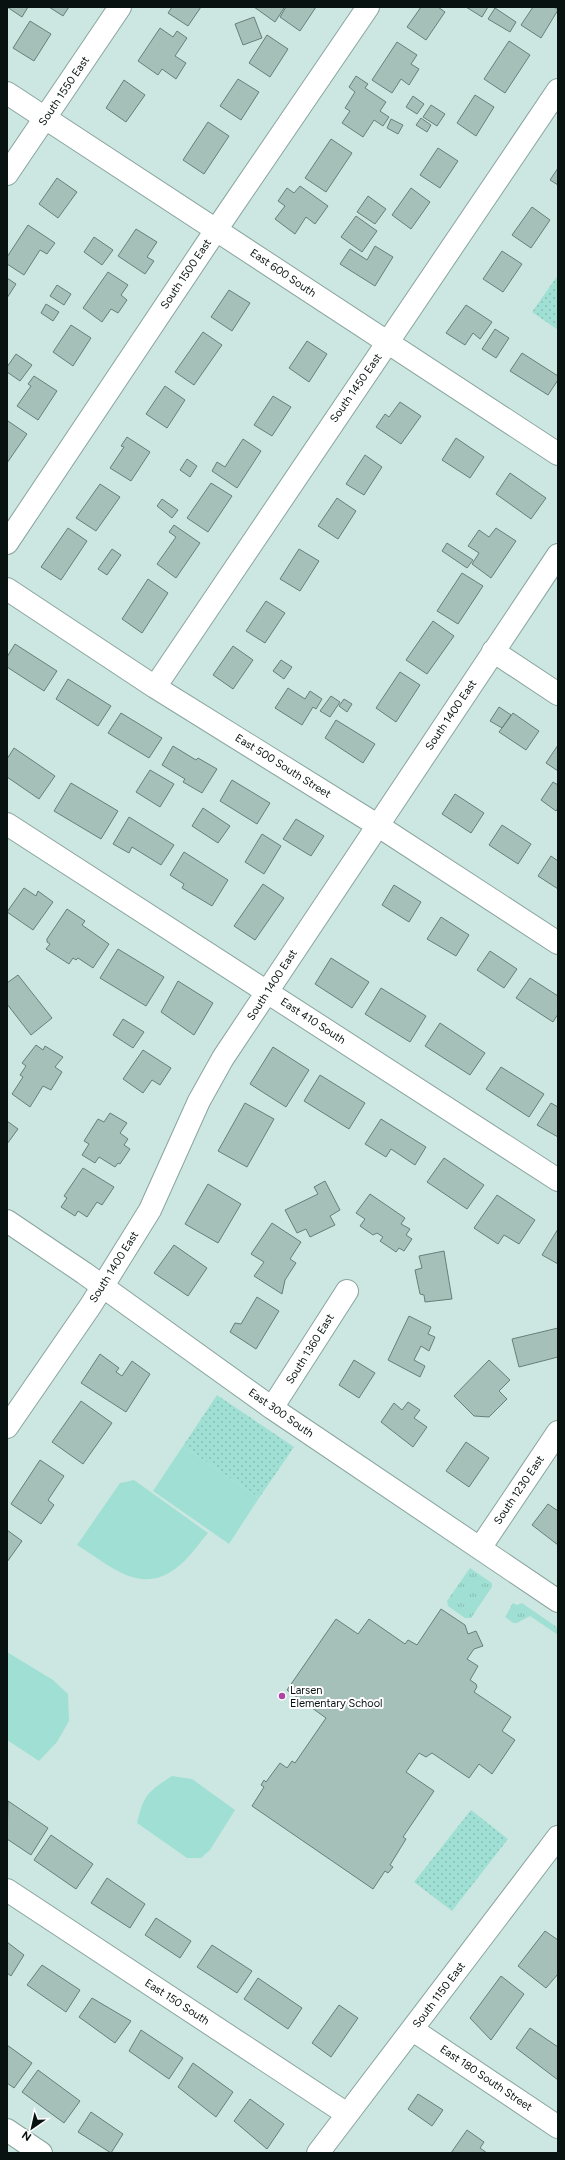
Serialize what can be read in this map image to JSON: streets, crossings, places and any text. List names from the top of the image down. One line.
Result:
{"streets":{"street":["South 1550 East","East 600 South","South 1500 East","South 1450 East","South 1400 East","East 500 South Street","East 410 South","South 1360 East","East 300 South","South 1230 East","South 1150 East","East 150 South","East 180 South Street"]},"crossings":[["South 1550 East","East 600 South"],["East 600 South","South 1500 East"],["East 600 South","South 1450 East"],["South 1450 East","East 500 South Street"],["South 1400 East","East 500 South Street"],["South 1400 East","East 410 South"],["South 1400 East","East 300 South"],["South 1360 East","East 300 South"],["East 300 South","South 1230 East"],["South 1150 East","East 150 South"],["South 1150 East","East 180 South Street"]],"places":["Larsen Elementary School"],"north":"bottom left"}
